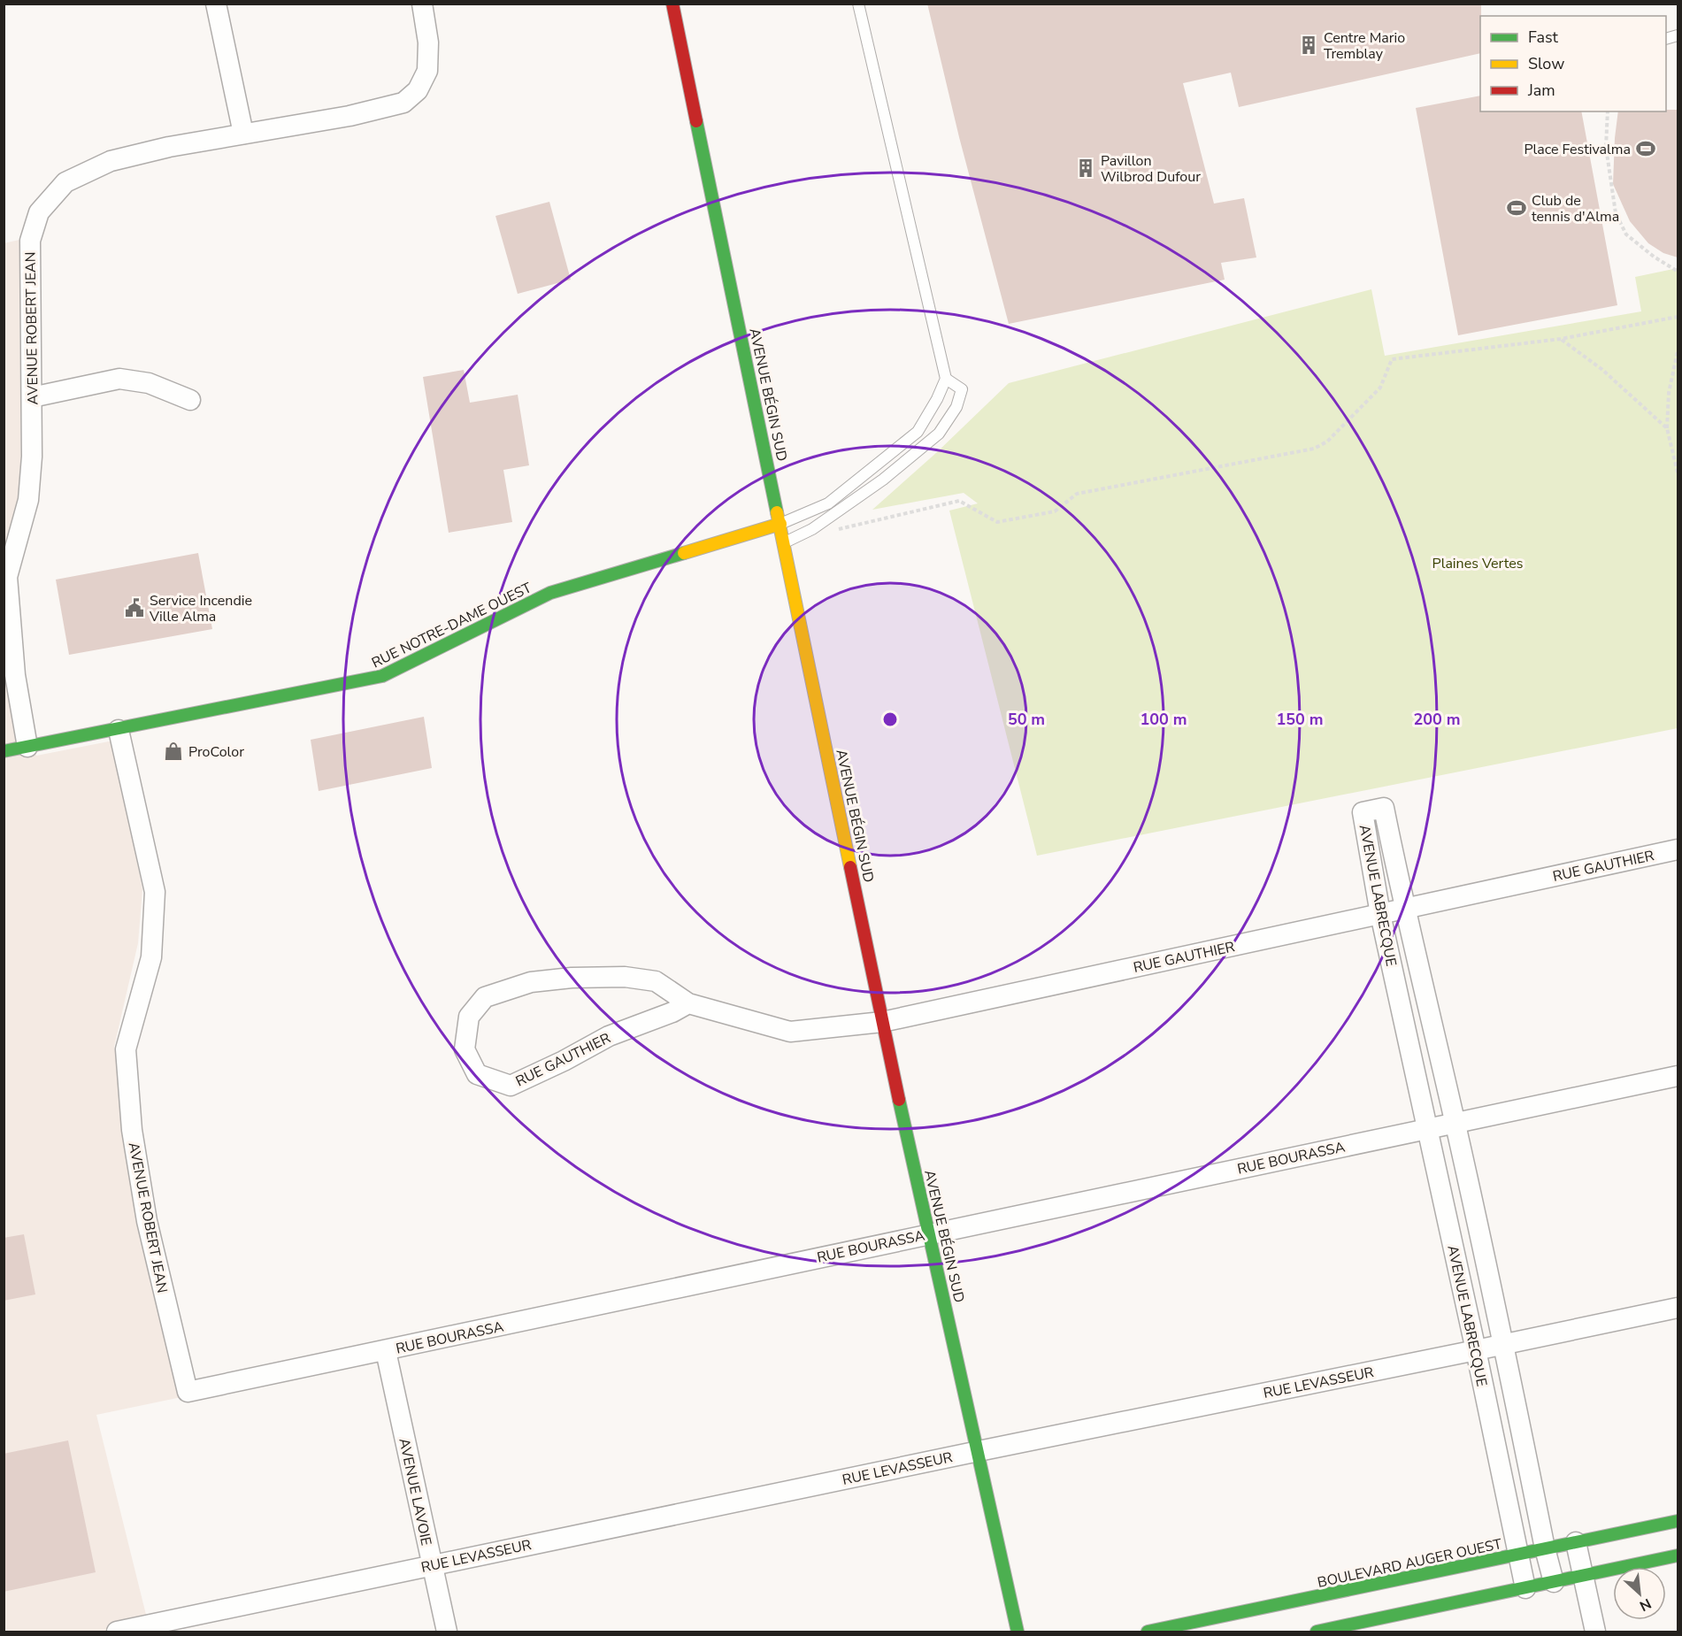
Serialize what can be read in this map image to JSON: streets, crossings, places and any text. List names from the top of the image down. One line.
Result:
{"streets":{"street":["AVENUE ROBERT JEAN","AVENUE BÉGIN SUD","RUE NOTRE-DAME OUEST","RUE GAUTHIER","AVENUE LABRECQUE","RUE BOURASSA","RUE LEVASSEUR","AVENUE LAVOIE","BOULEVARD AUGER OUEST"]},"crossings":[["AVENUE ROBERT JEAN","RUE NOTRE-DAME OUEST"],["AVENUE ROBERT JEAN","RUE BOURASSA"],["AVENUE BÉGIN SUD","RUE NOTRE-DAME OUEST"],["AVENUE BÉGIN SUD","RUE GAUTHIER"],["AVENUE BÉGIN SUD","RUE BOURASSA"],["AVENUE BÉGIN SUD","RUE LEVASSEUR"],["RUE GAUTHIER","AVENUE LABRECQUE"],["AVENUE LABRECQUE","RUE BOURASSA"],["AVENUE LABRECQUE","RUE LEVASSEUR"],["AVENUE LABRECQUE","BOULEVARD AUGER OUEST"],["RUE BOURASSA","AVENUE LAVOIE"],["RUE LEVASSEUR","AVENUE LAVOIE"]],"parks":["Plaines Vertes"],"places":{"building":["Centre Mario Tremblay","Pavillon Wilbrod Dufour"],"sports":["Place Festivalma","Club de tennis d'Alma"],"public building":["Service Incendie Ville Alma"],"shop":["ProColor"]},"legend":["Fast","Slow","Jam"],"north":"bottom right","rings":["50 m","100 m","150 m","200 m"]}
